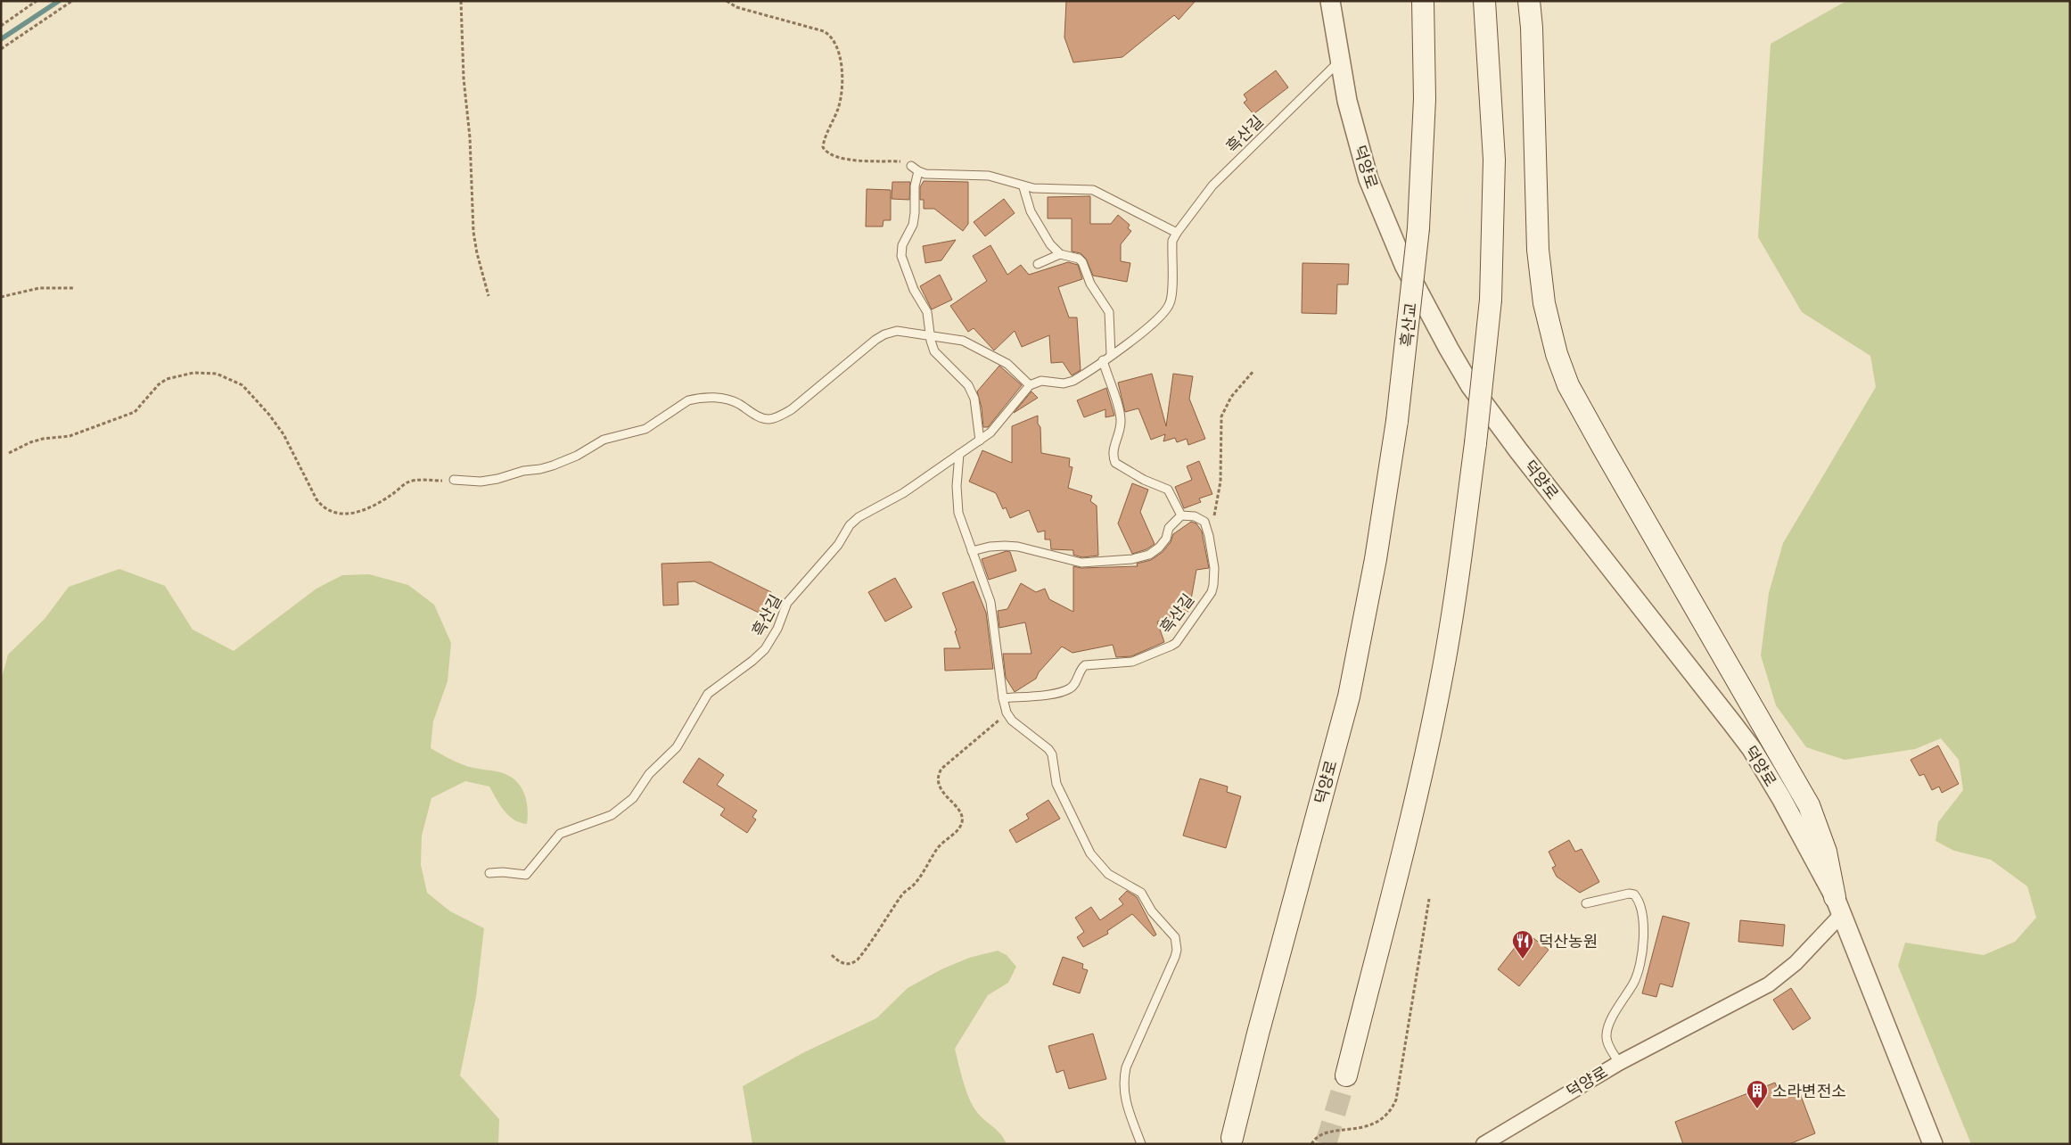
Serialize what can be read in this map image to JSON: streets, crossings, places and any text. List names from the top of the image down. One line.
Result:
{"streets":{"main road":["덕양로","흑산교"],"lane":["흑산길"]},"crossings":[["흑산길","덕양로"],["덕양로","흑산교"]],"places":{"restaurant":["덕산농원"],"building":["소라변전소"]}}
